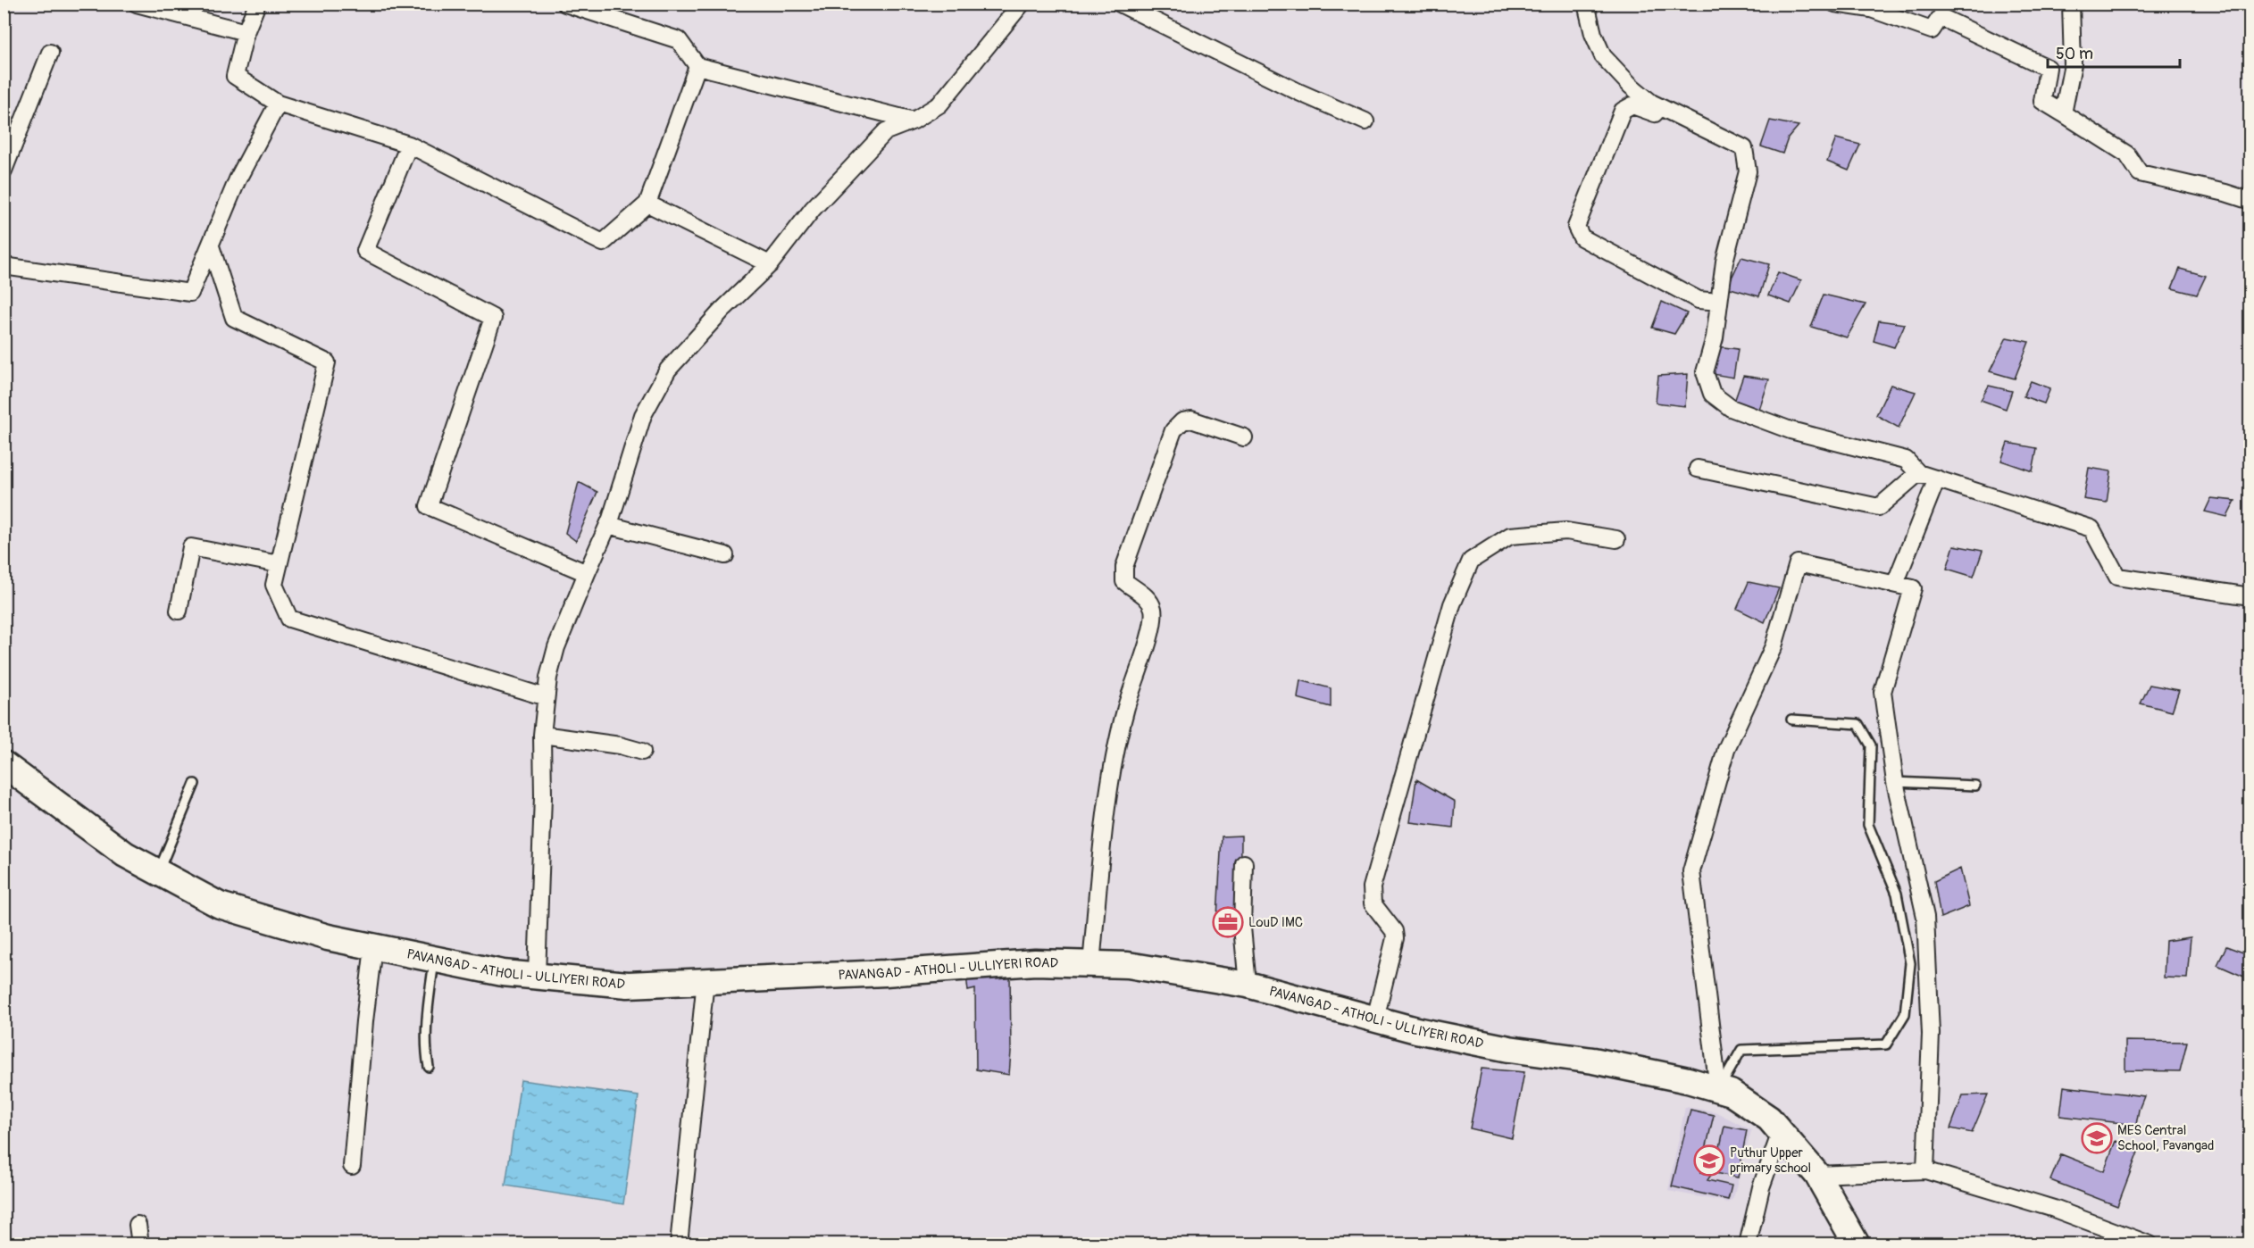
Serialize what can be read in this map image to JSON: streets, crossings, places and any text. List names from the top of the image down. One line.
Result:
{"streets":{"main road":["PAVANGAD - ATHOLI - ULLIYERI ROAD"]},"places":{"office":["LouD IMC"],"school or university":["MES Central School, Pavangad","Puthur Upper primary school"]},"scale_bar":"50 m"}
